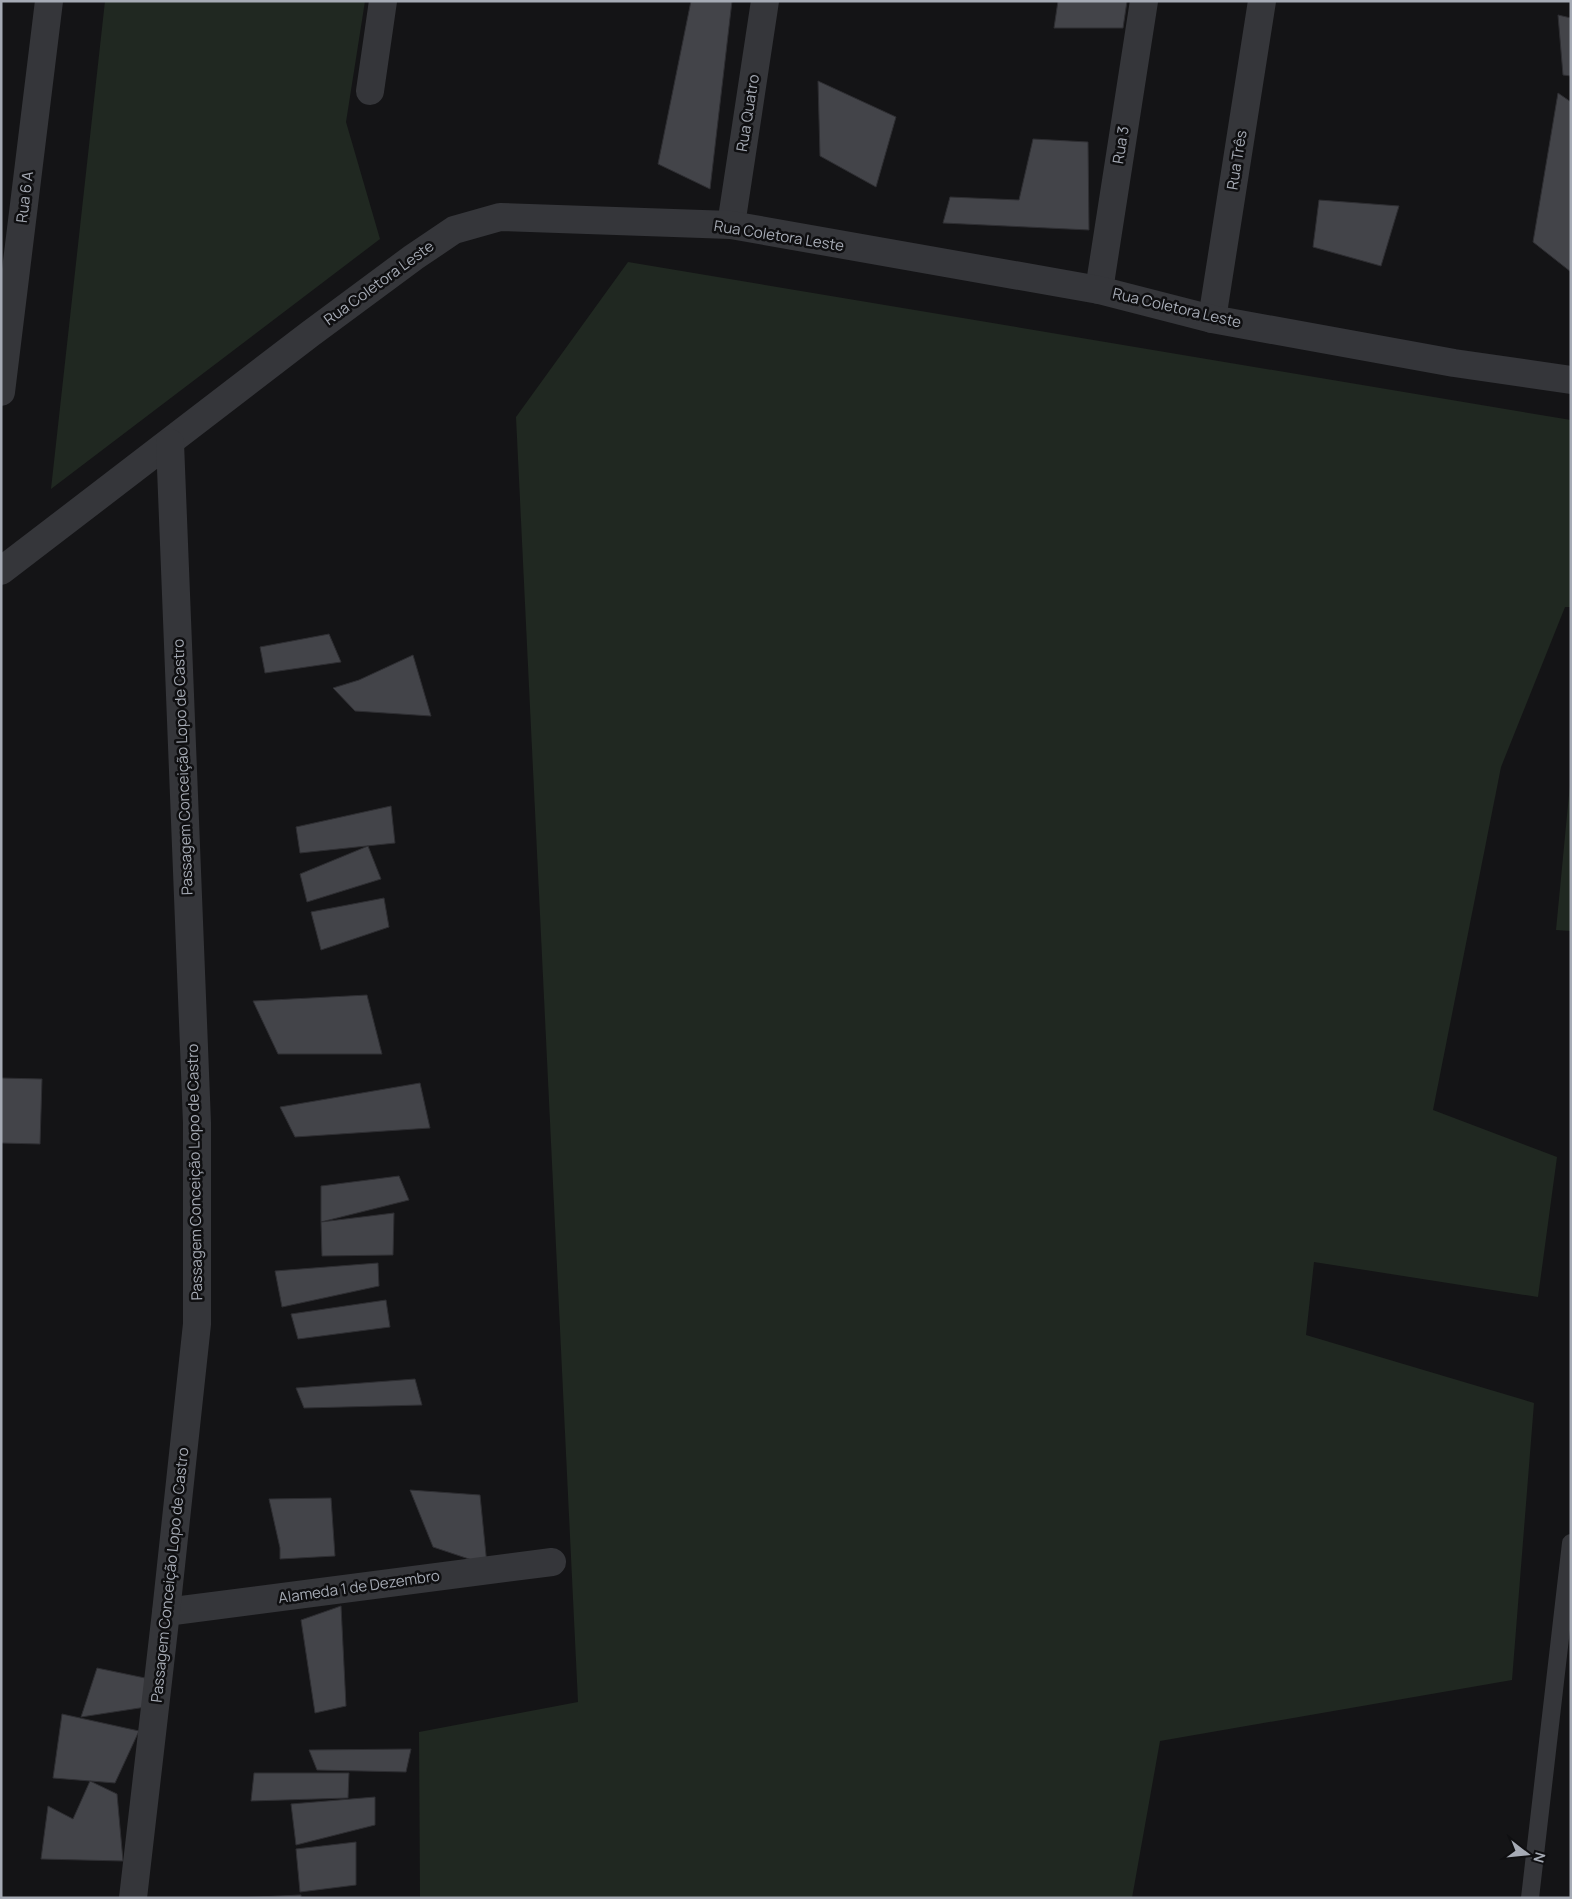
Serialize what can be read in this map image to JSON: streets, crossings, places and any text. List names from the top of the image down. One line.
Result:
{"streets":{"street":["Rua Quatro","Rua 3","Rua Três","Rua 6 A","Rua Coletora Leste","Passagem Conceição Lopo de Castro","Alameda 1 de Dezembro"]},"crossings":[["Rua Quatro","Rua Coletora Leste"],["Rua 3","Rua Coletora Leste"],["Rua Três","Rua Coletora Leste"],["Rua Coletora Leste","Passagem Conceição Lopo de Castro"],["Passagem Conceição Lopo de Castro","Alameda 1 de Dezembro"]],"north":"right"}
